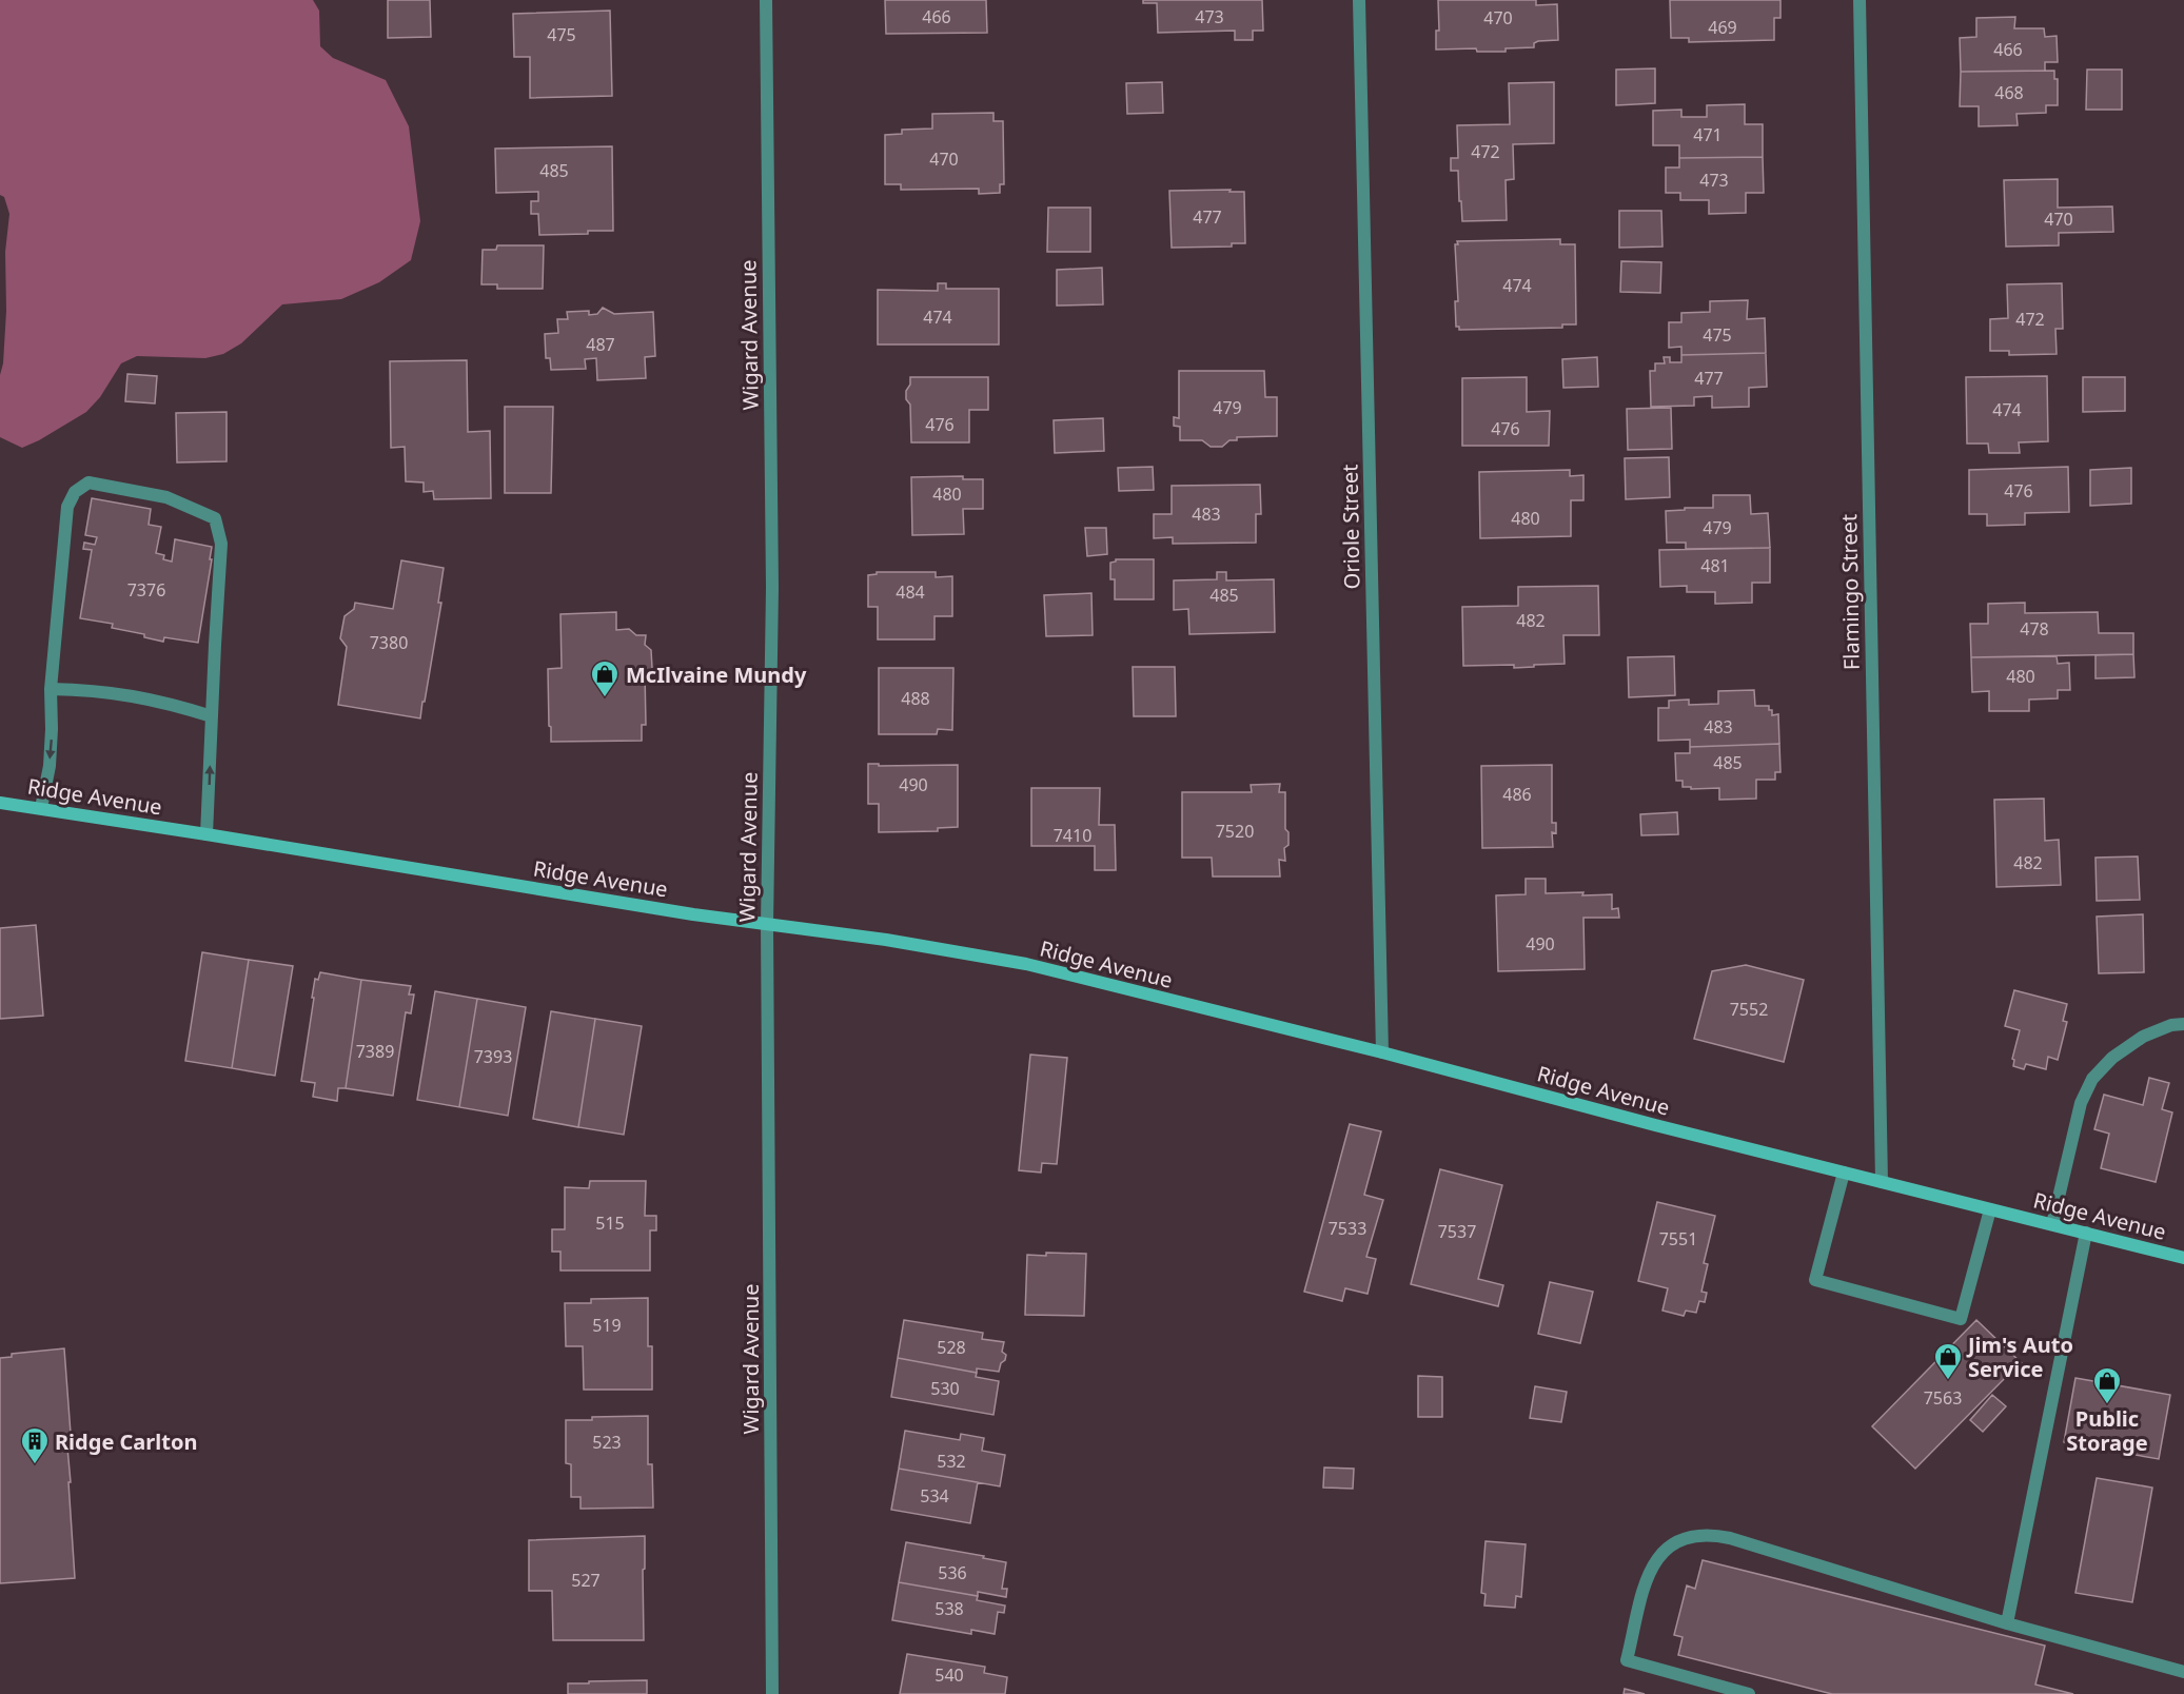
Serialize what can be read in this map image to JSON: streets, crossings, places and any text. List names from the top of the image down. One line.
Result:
{"streets":{"main road":["Ridge Avenue"],"street":["Wigard Avenue","Oriole Street","Flamingo Street"]},"crossings":[["Wigard Avenue","Ridge Avenue"],["Oriole Street","Ridge Avenue"],["Flamingo Street","Ridge Avenue"]],"places":{"shop":["McIlvaine Mundy","Jim's Auto Service","Public Storage"],"building":["Ridge Carlton"]},"house_numbers":["466","473","470","469","475","466","468","471","472","470","485","473","477","470","474","474","472","475","487","477","479","474","476","476","476","480","483","480","479","481","7376","484","485","482","478","7380","480","488","483","485","490","486","7520","7410","482","490","7552","7389","7393","515","7533","7537","7551","519","528","530","7563","523","532","534","536","527","538","540"]}
